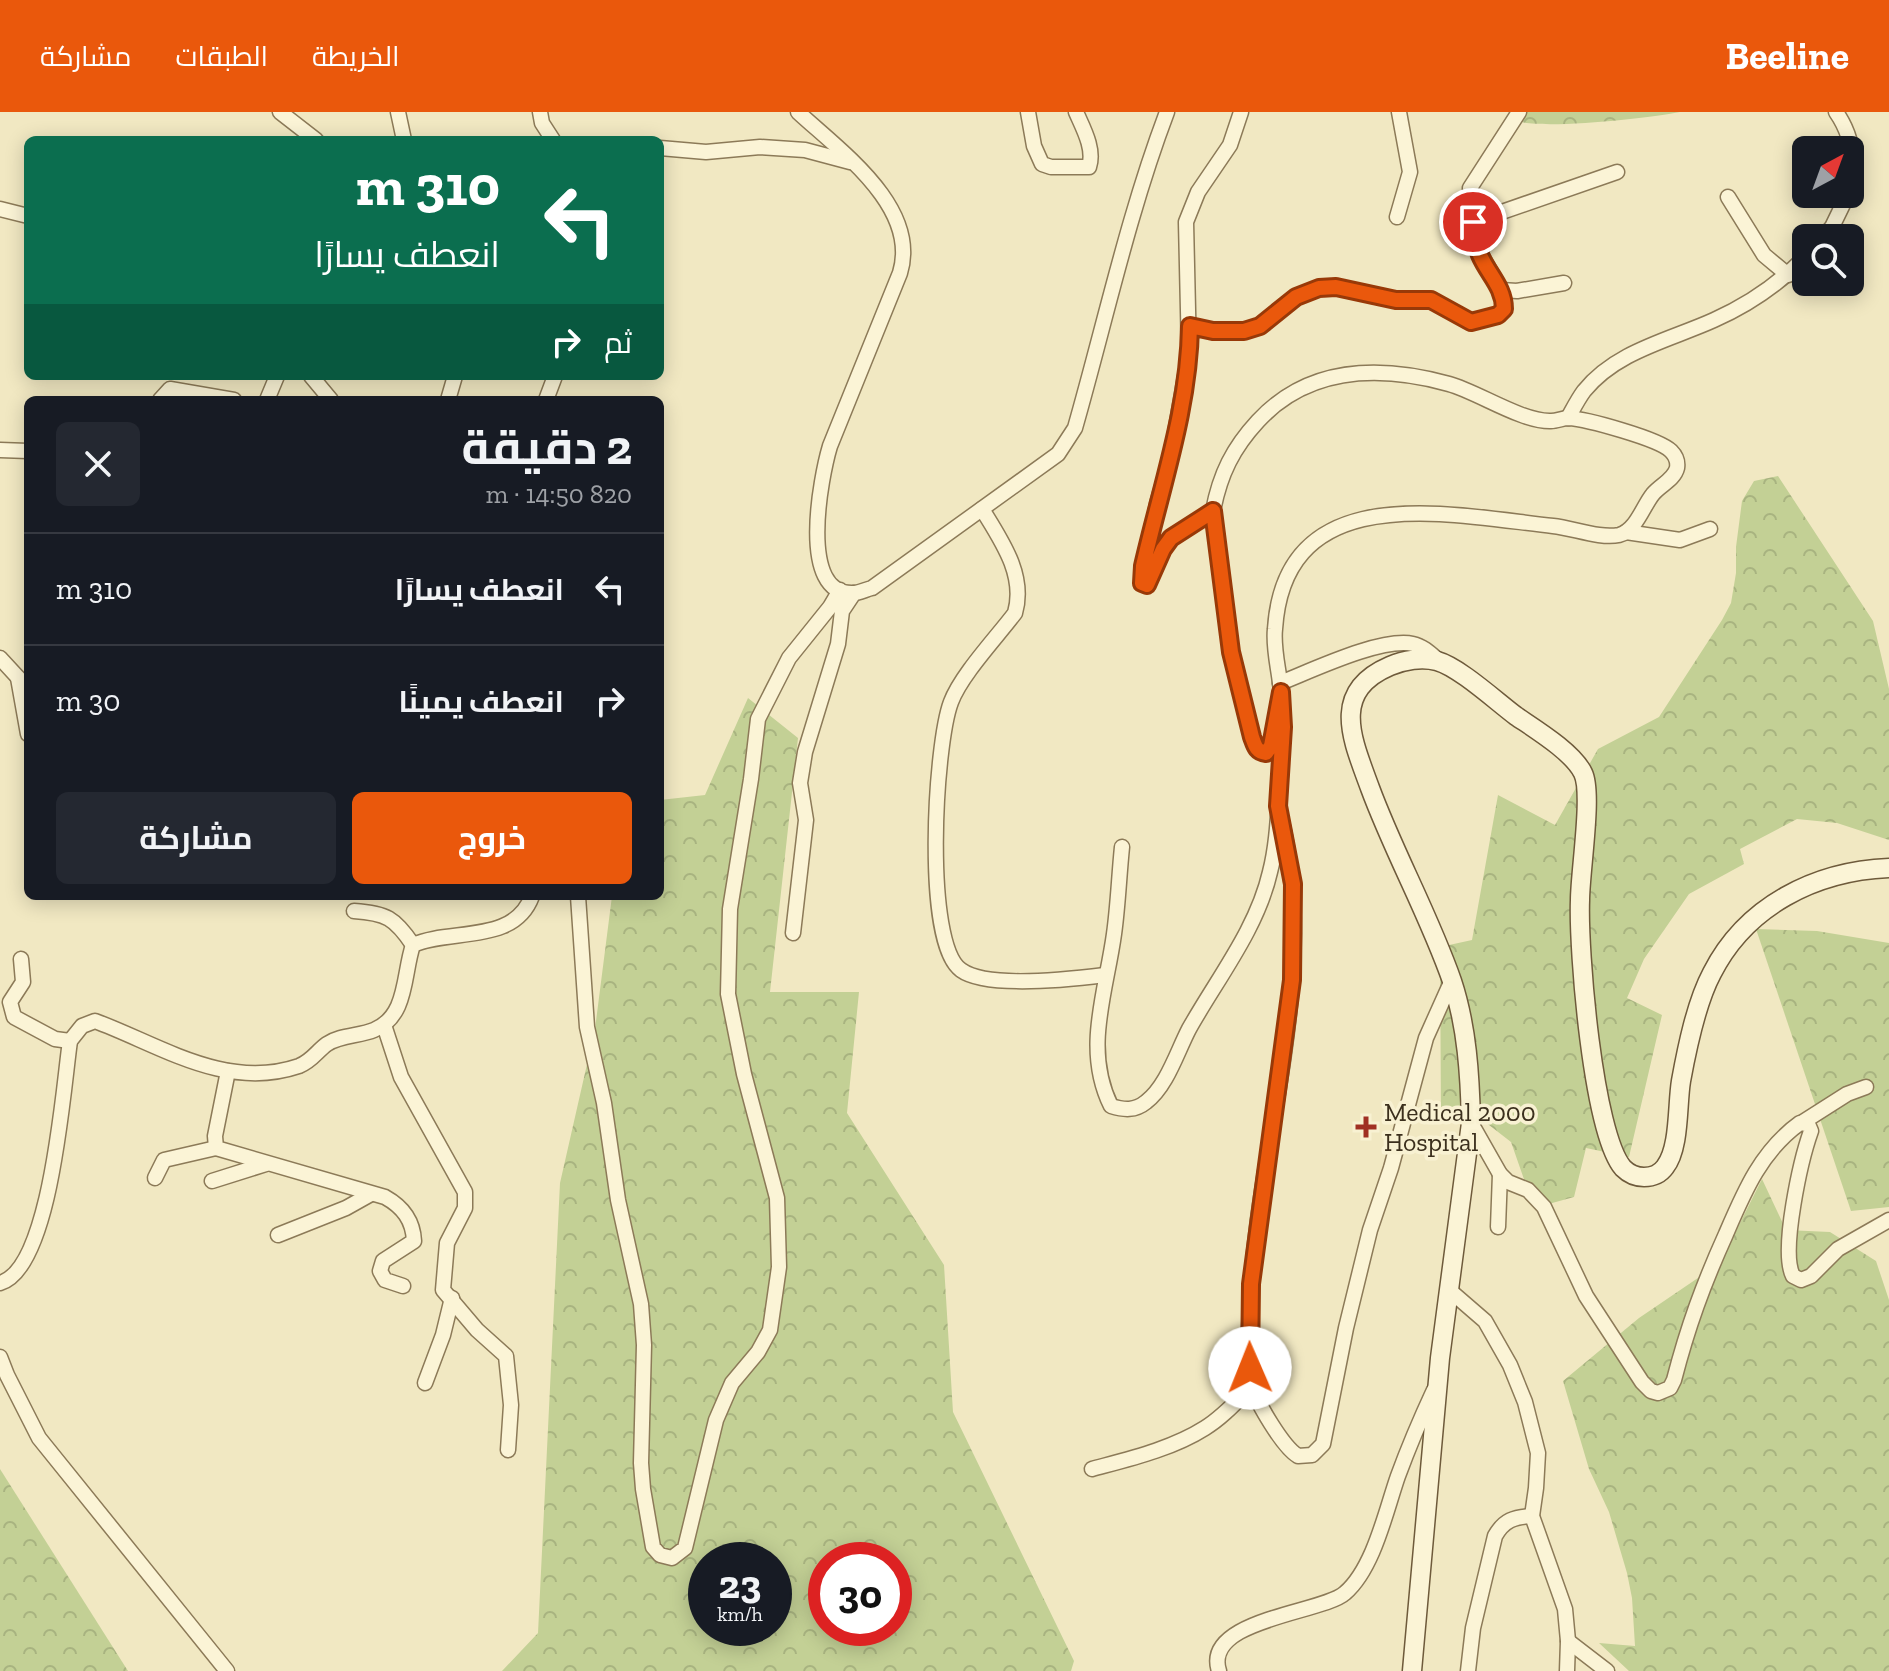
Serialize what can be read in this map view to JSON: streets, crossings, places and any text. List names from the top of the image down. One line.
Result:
{"places":{"health":["Medical 2000 Hospital"]},"north":"top right","page":{"header":"Beeline","nav":["الخريطة","الطبقات","مشاركة"],"turn":["310 m","انعطف يسارًا"],"then":"ثم","heading":["2 دقيقة","820 m · 14:50"],"list":[{"name":"انعطف يسارًا","value":"310 m"},{"name":"انعطف يمينًا","value":"30 m"}],"buttons":["خروج","مشاركة"],"speed":"23 km/h","limit":"30"}}
